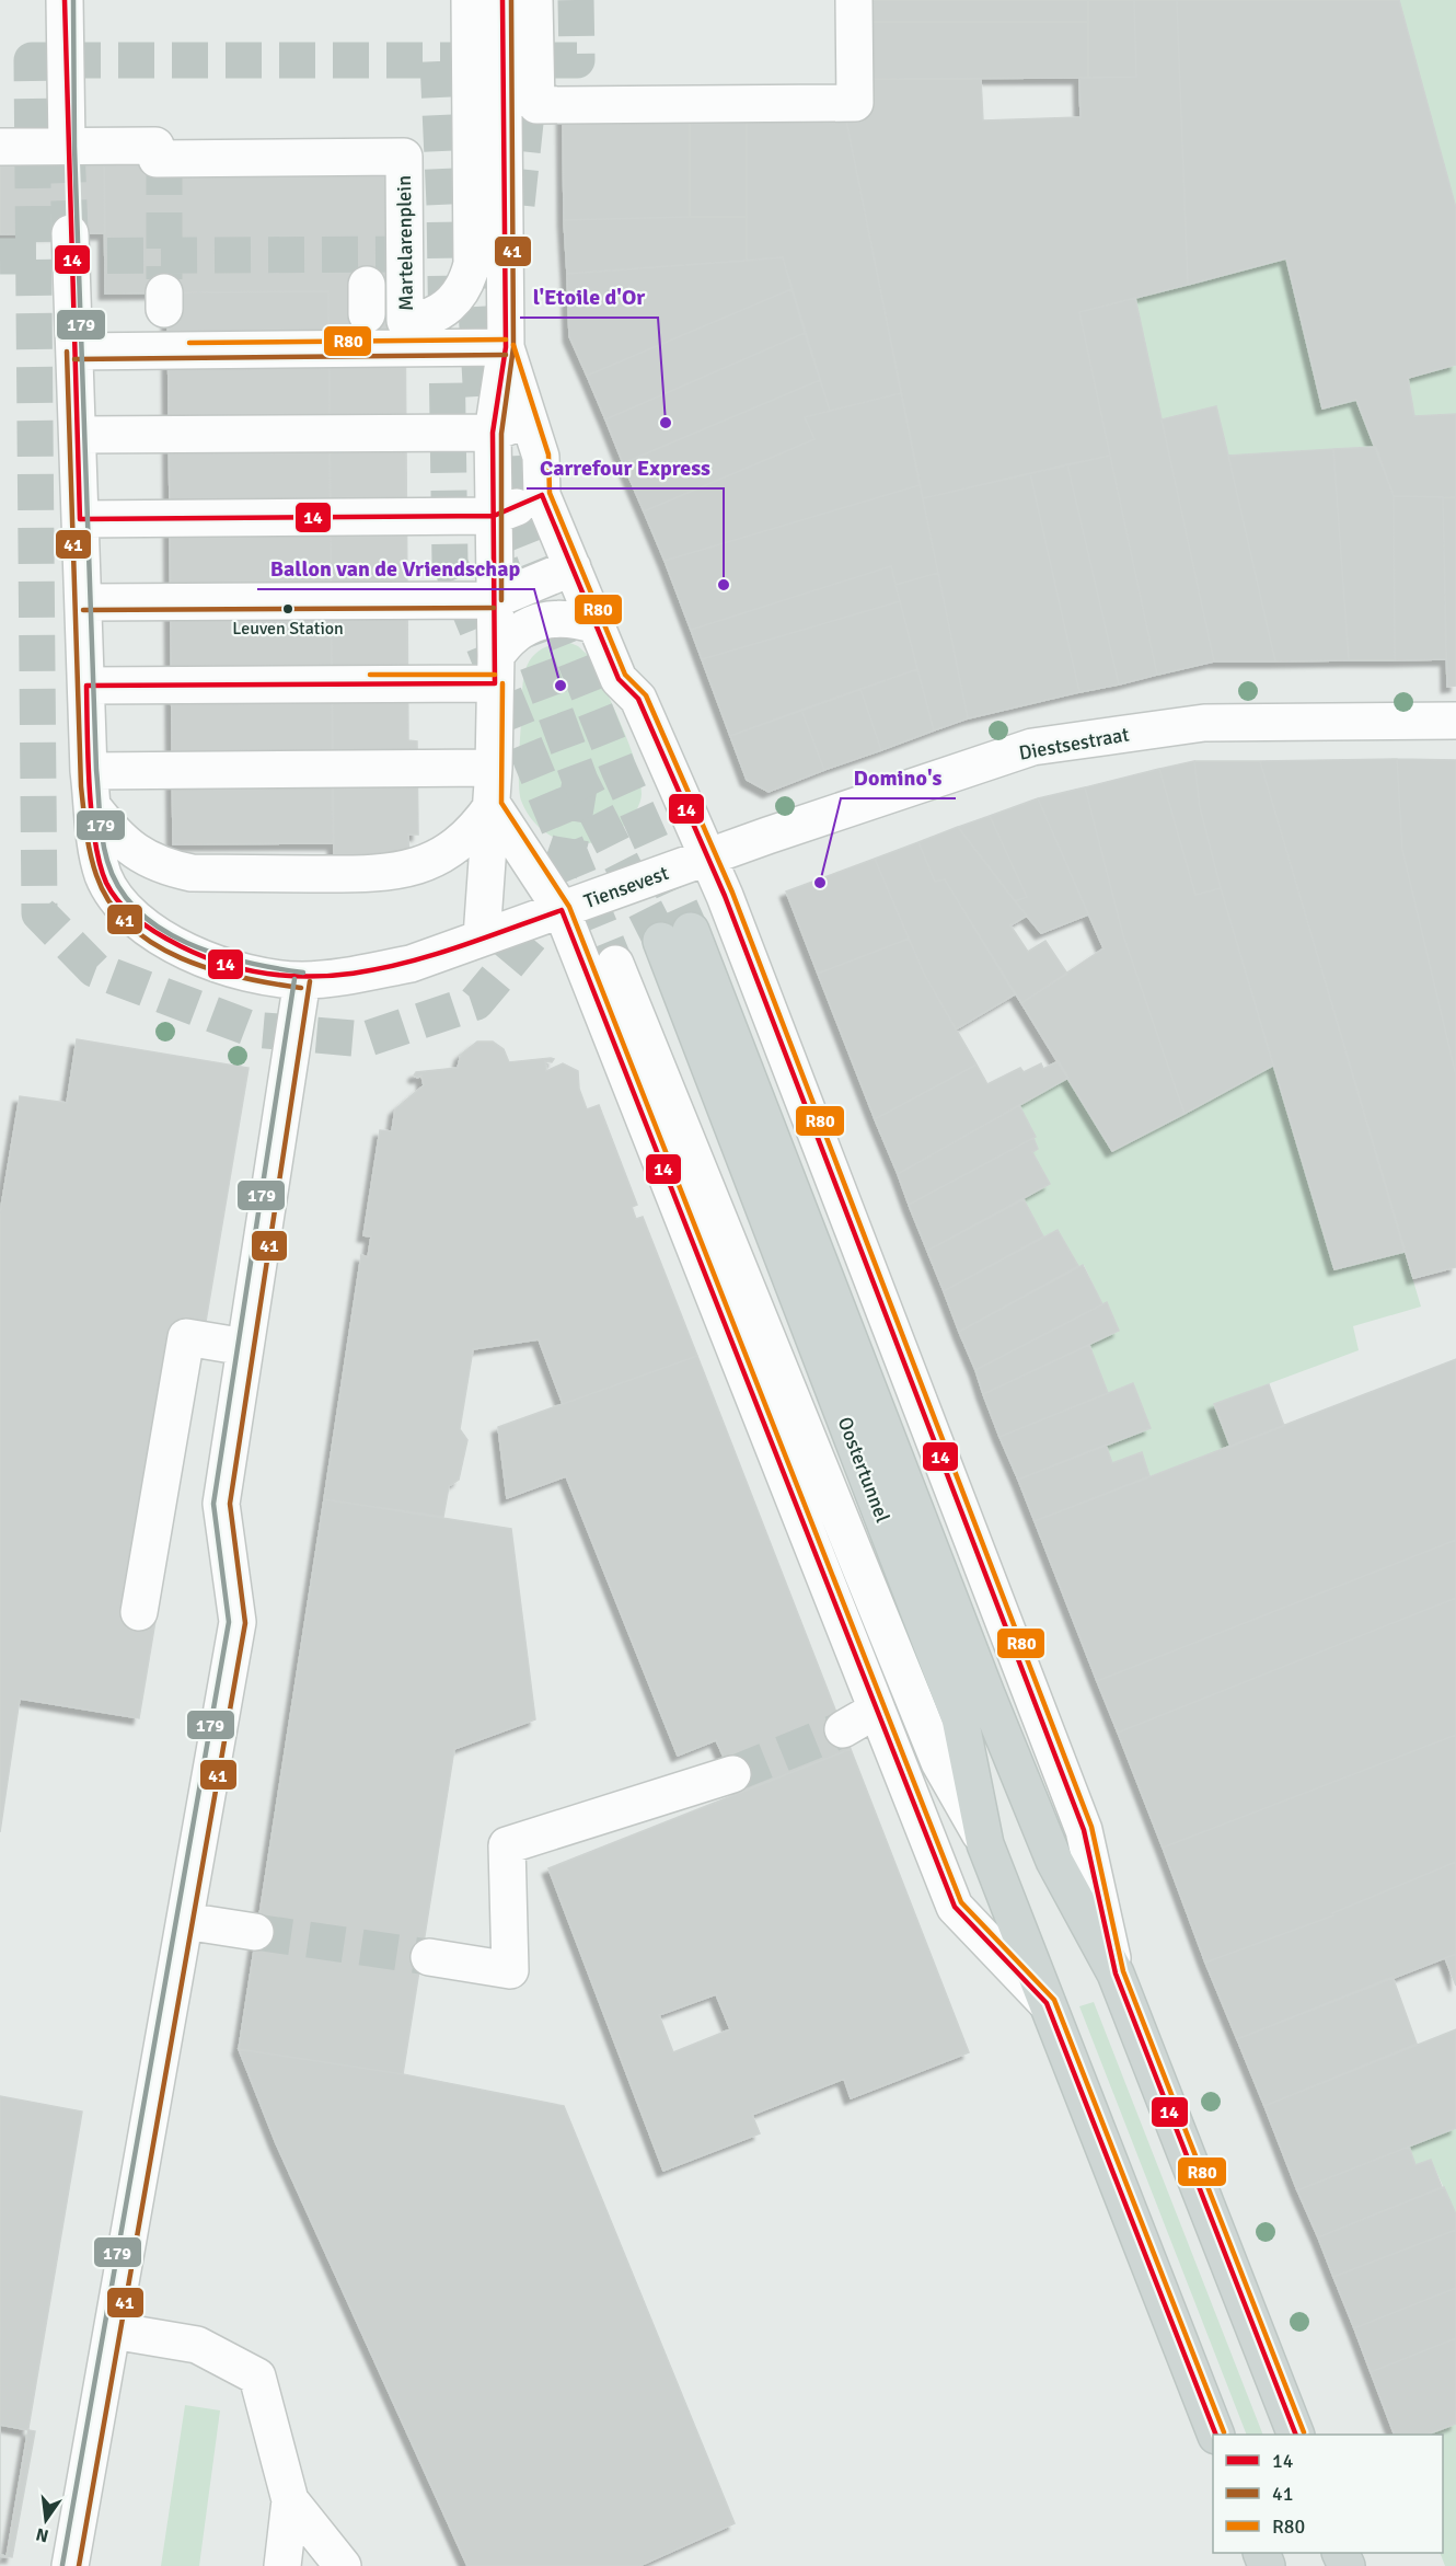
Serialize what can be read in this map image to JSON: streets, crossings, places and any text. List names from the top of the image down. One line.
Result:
{"streets":{"main road":["Oostertunnel"],"street":["Martelarenplein","Diestsestraat","Tiensevest"]},"crossings":[["Diestsestraat","Tiensevest"]],"places":["l'Etoile d'Or","Carrefour Express","Leuven Station","Ballon van de Vriendschap","Domino's"],"lines":["transit line 14","transit line 41","transit line 179","transit line R80"],"legend":["14","41","R80"],"north":"bottom"}
